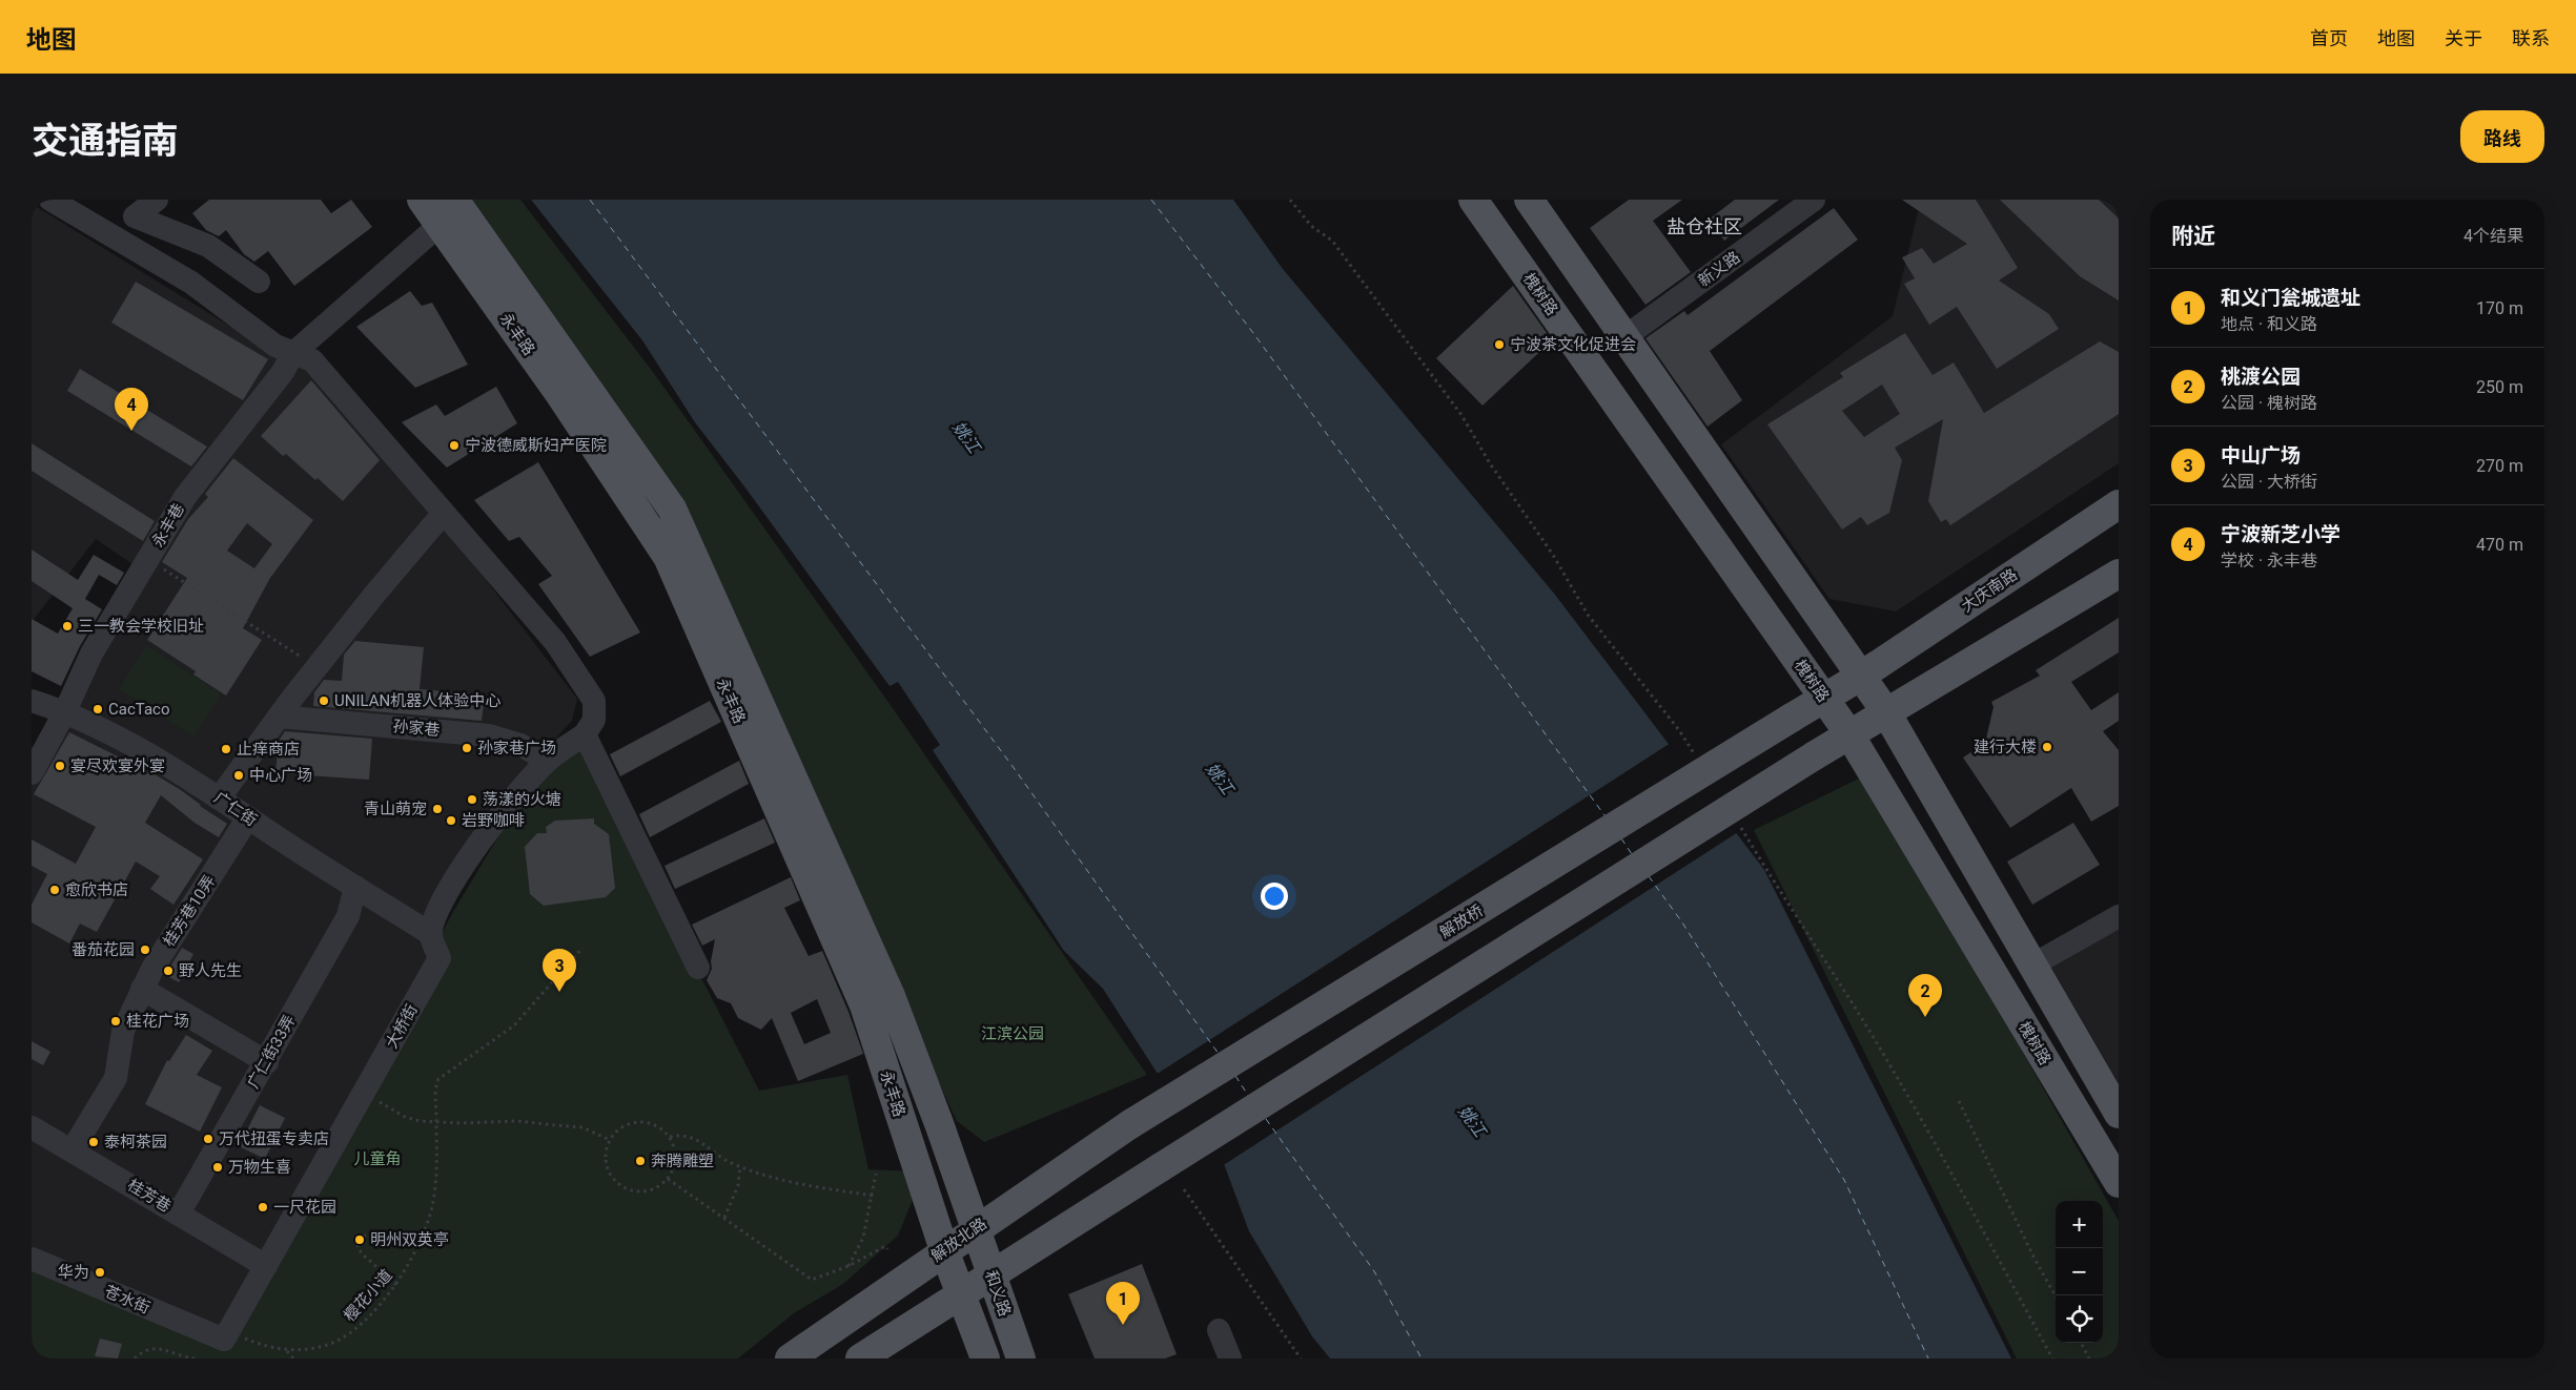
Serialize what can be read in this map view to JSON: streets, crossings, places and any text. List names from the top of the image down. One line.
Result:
{"streets":{"main road":["槐树路","永丰路","大庆南路","解放桥","解放北路","和义路"],"street":["新义路","永丰巷","孙家巷","广仁街","桂芳巷10弄","大桥街","广仁街33弄","桂芳巷","苍水街"],"path":["樱花小道"]},"crossings":[["槐树路","大庆南路"],["槐树路","解放桥"],["永丰路","永丰巷"],["永丰路","解放北路"],["永丰路","和义路"],["永丰巷","广仁街"],["大庆南路","解放桥"],["广仁街","桂芳巷10弄"],["广仁街","大桥街"],["广仁街","广仁街33弄"],["桂芳巷10弄","桂芳巷"],["解放桥","解放北路"],["大桥街","桂芳巷"],["大桥街","樱花小道"],["大桥街","苍水街"],["广仁街33弄","桂芳巷"],["解放北路","和义路"],["樱花小道","苍水街"]],"districts":["盐仓社区"],"water":["姚江"],"parks":["江滨公园","儿童角"],"places":["宁波茶文化促进会","宁波德威斯妇产医院","三一教会学校旧址","UNILAN机器人体验中心","CacTaco","建行大楼","孙家巷广场","止痒商店","宴尽欢宴外宴","中心广场","荡漾的火塘","青山萌宠","岩野咖啡","愈欣书店","番茄花园","野人先生","桂花广场","万代扭蛋专卖店","泰柯茶园","奔腾雕塑","万物生喜","一尺花园","明州双英亭","华为"],"page":{"header":"地图","nav":["首页","地图","关于","联系"],"title":"交通指南","buttons":"路线","heading":["附近","4个结果"],"list":[{"mark":"1","name":"和义门瓮城遗址","note":"地点 · 和义路","value":"170 m"},{"mark":"2","name":"桃渡公园","note":"公园 · 槐树路","value":"250 m"},{"mark":"3","name":"中山广场","note":"公园 · 大桥街","value":"270 m"},{"mark":"4","name":"宁波新芝小学","note":"学校 · 永丰巷","value":"470 m"}],"pins":["4","3","2","1"],"map_buttons":["+","−"]}}
